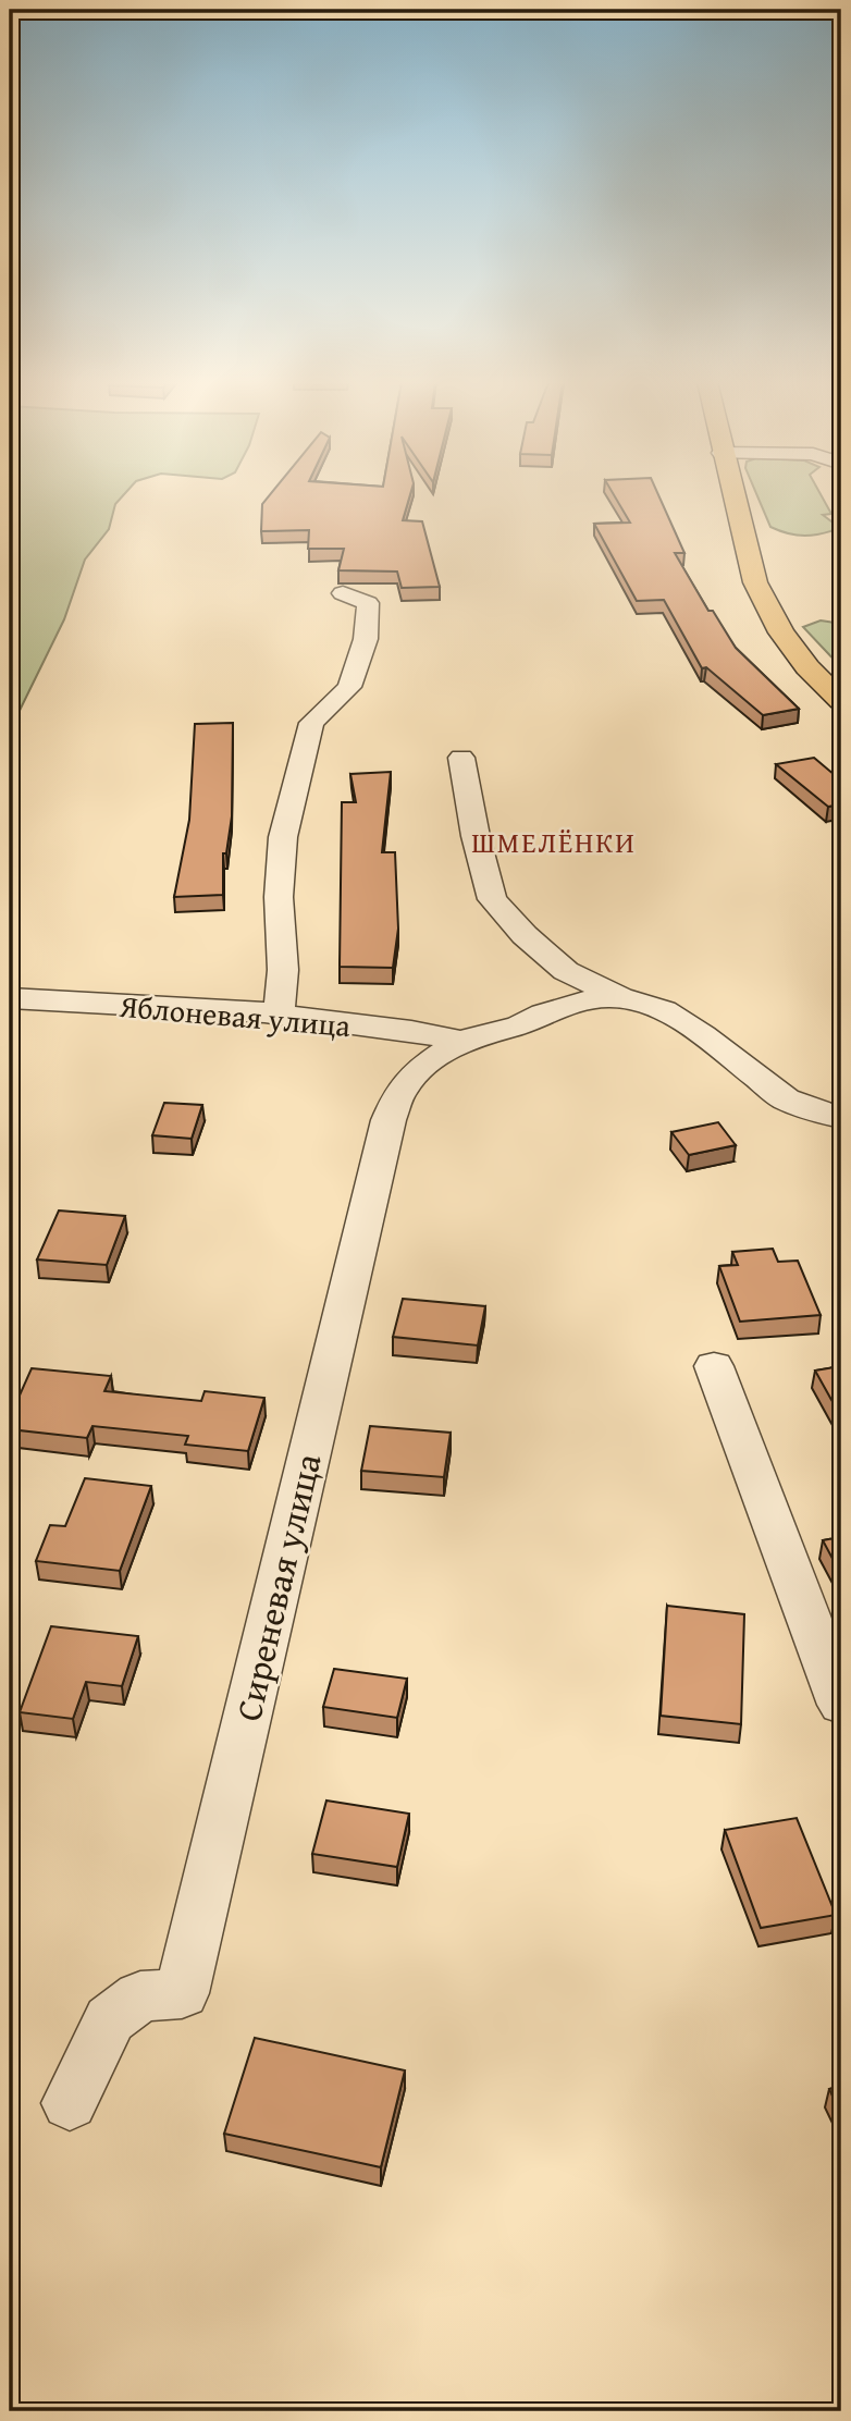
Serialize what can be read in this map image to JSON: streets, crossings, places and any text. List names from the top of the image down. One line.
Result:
{"streets":{"street":["Яблоневая улица","Сиреневая улица"]},"crossings":[["Яблоневая улица","Сиреневая улица"]],"districts":["ШМЕЛЁНКИ"]}
